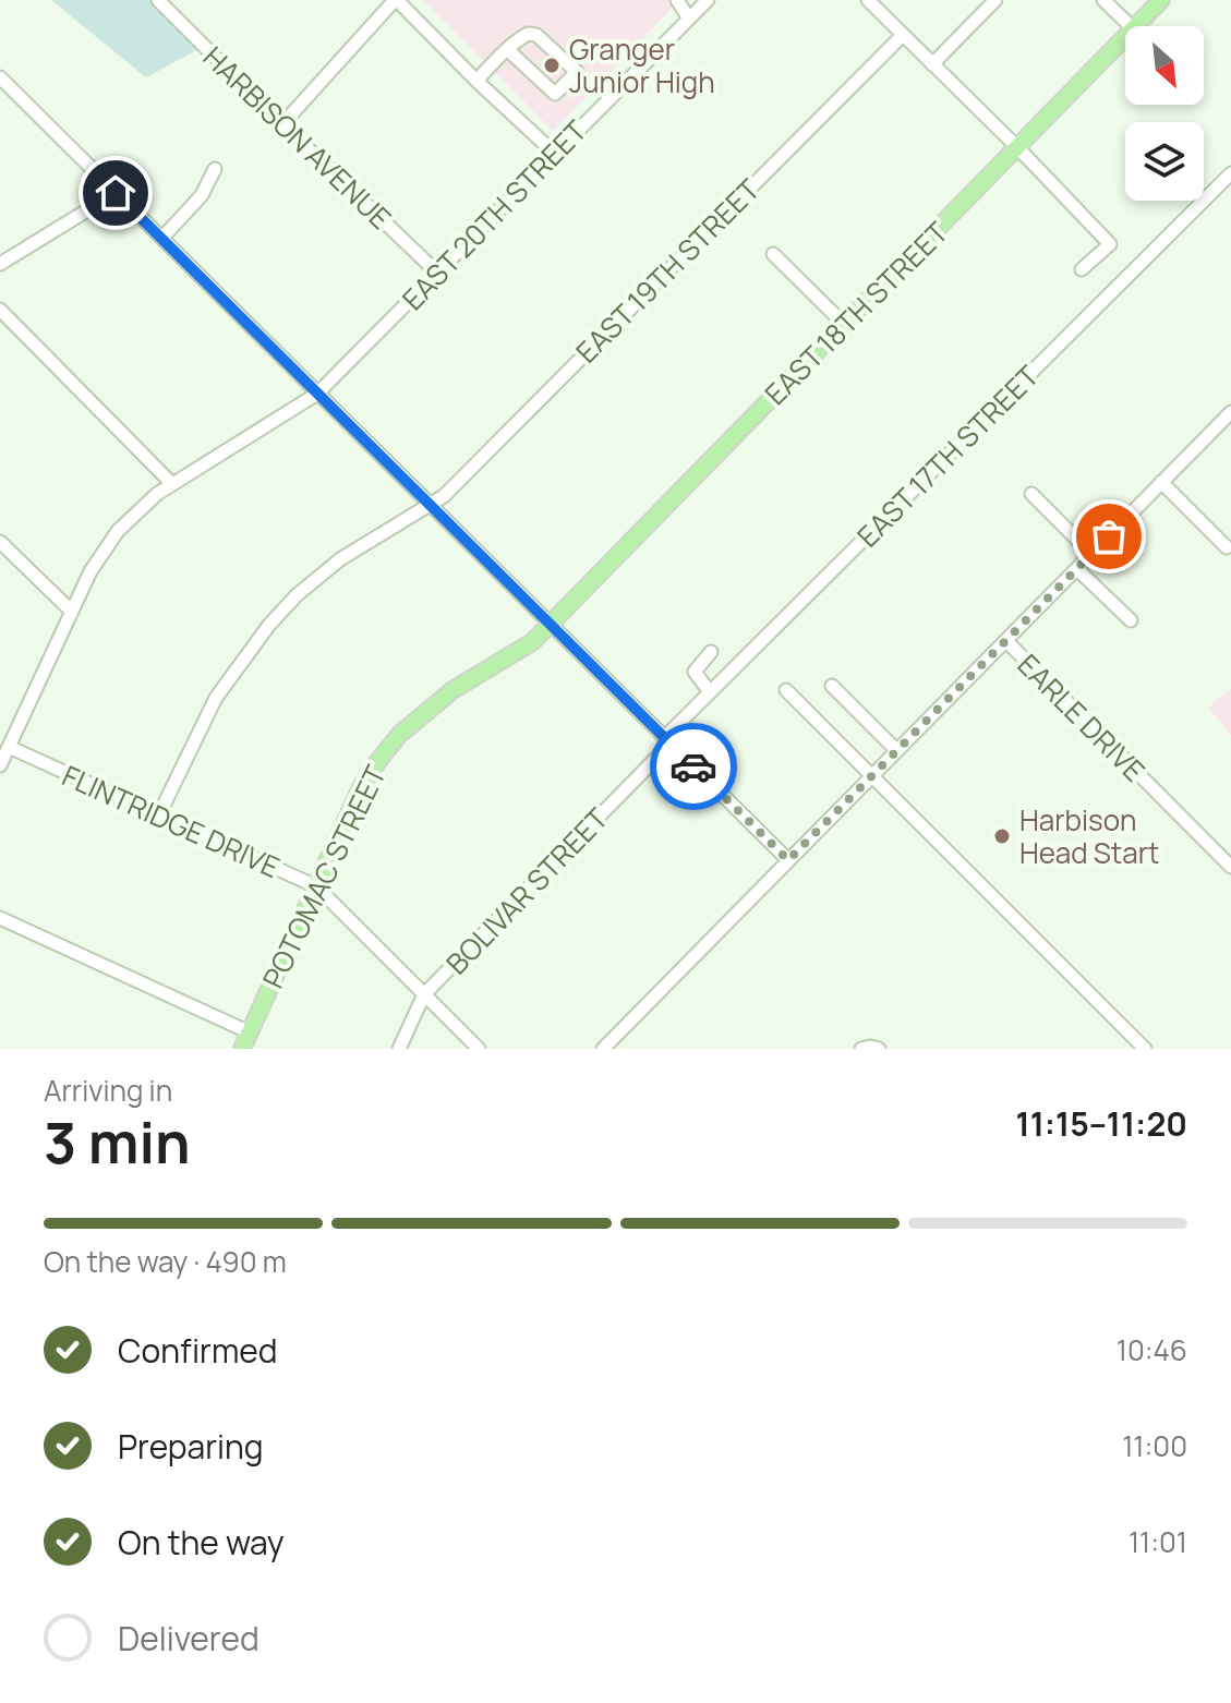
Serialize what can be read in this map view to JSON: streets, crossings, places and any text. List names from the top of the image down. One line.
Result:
{"streets":{"main road":["EAST 18TH STREET","POTOMAC STREET"],"street":["HARBISON AVENUE","EAST 20TH STREET","EAST 19TH STREET","EAST 17TH STREET","EARLE DRIVE","FLINTRIDGE DRIVE","BOLIVAR STREET"]},"crossings":[["HARBISON AVENUE","EAST 20TH STREET"],["EAST 20TH STREET","FLINTRIDGE DRIVE"],["EAST 19TH STREET","FLINTRIDGE DRIVE"],["EAST 18TH STREET","POTOMAC STREET"],["EAST 17TH STREET","BOLIVAR STREET"],["FLINTRIDGE DRIVE","POTOMAC STREET"],["FLINTRIDGE DRIVE","BOLIVAR STREET"]],"places":["Granger Junior High","Harbison Head Start"],"north":"bottom right","page":{"heading":["3 min","Arriving in","11:15–11:20"],"bar":"On the way · 490 m","list":[["Confirmed","10:46"],["Preparing","11:00"],["On the way","11:01"],"Delivered"]}}
